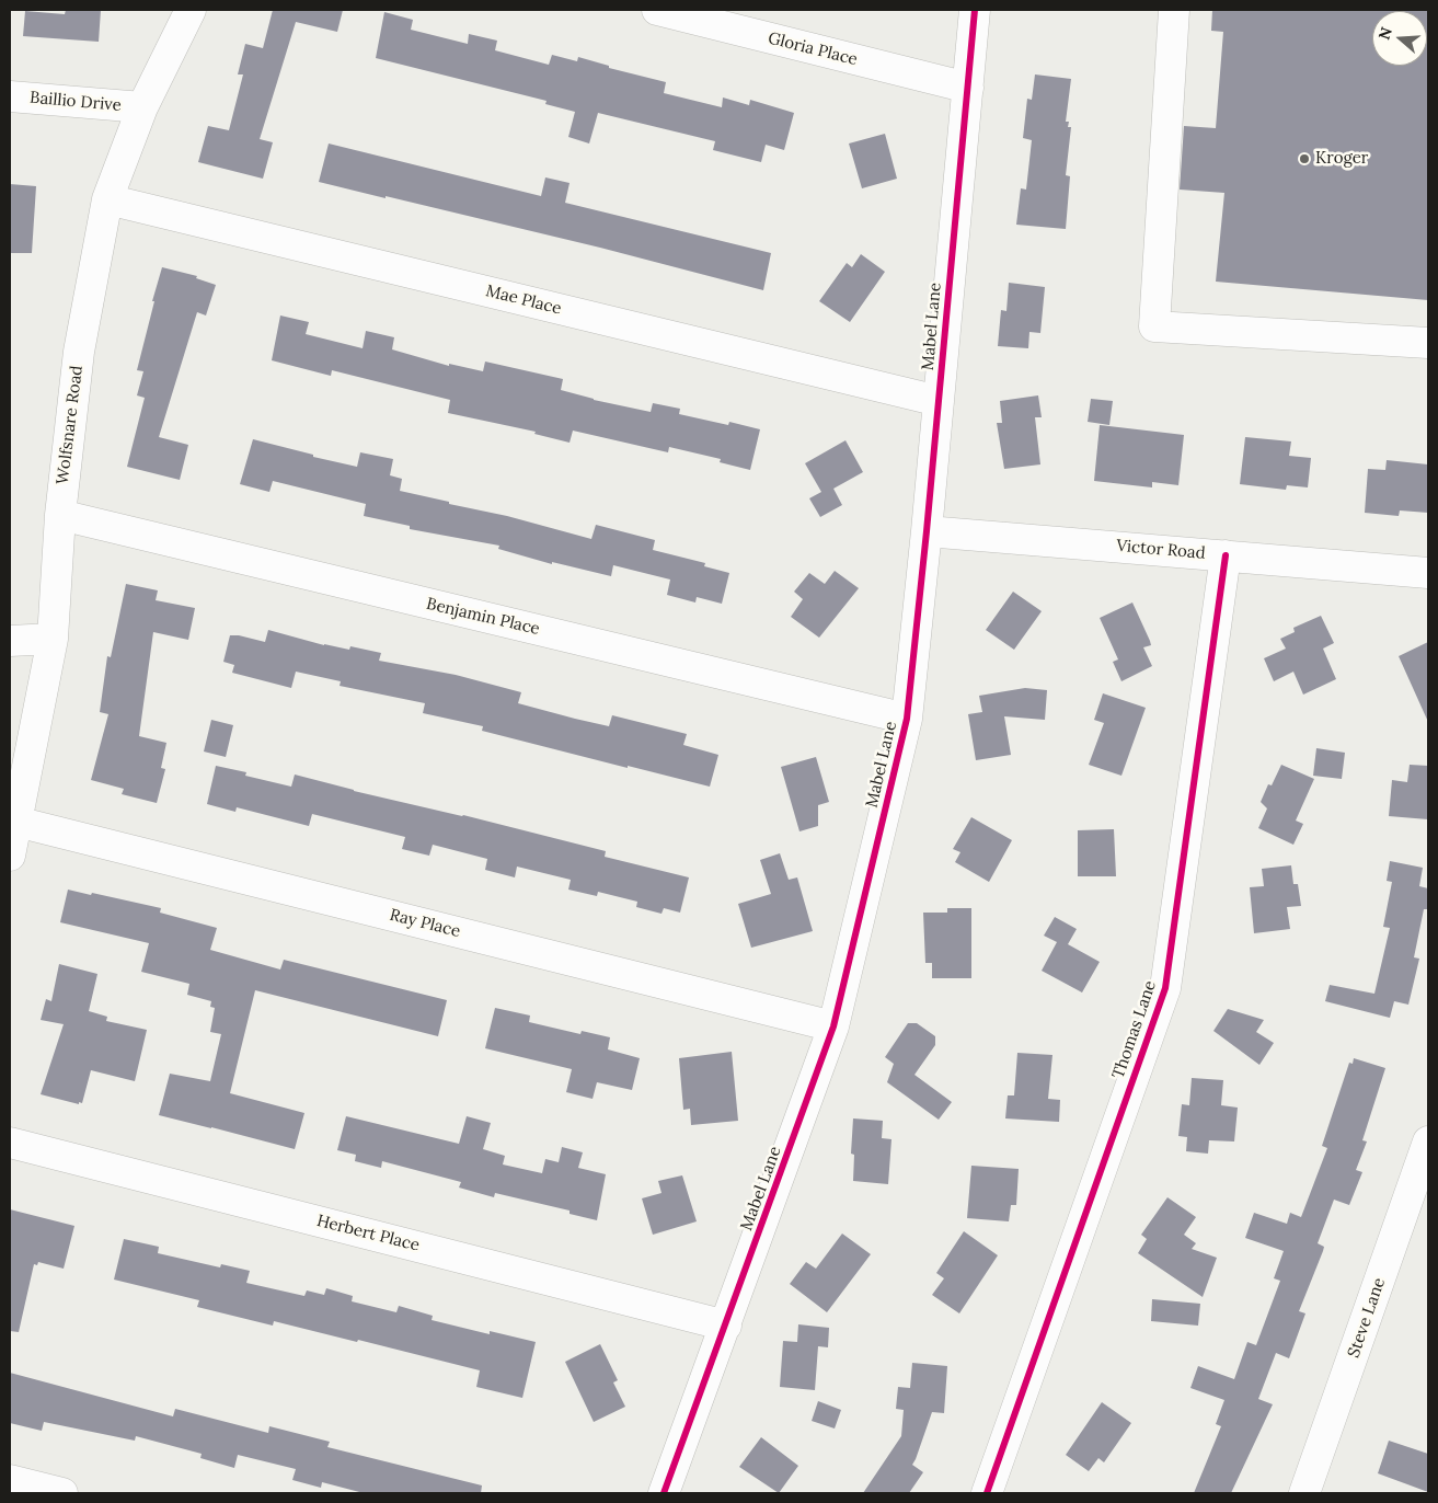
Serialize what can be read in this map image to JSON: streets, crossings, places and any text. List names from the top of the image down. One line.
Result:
{"streets":{"street":["Gloria Place","Baillio Drive","Mae Place","Mabel Lane","Wolfsnare Road","Victor Road","Benjamin Place","Ray Place","Thomas Lane","Herbert Place","Steve Lane"]},"crossings":[["Gloria Place","Mabel Lane"],["Baillio Drive","Wolfsnare Road"],["Mae Place","Mabel Lane"],["Mae Place","Wolfsnare Road"],["Mabel Lane","Victor Road"],["Mabel Lane","Benjamin Place"],["Mabel Lane","Ray Place"],["Mabel Lane","Herbert Place"],["Wolfsnare Road","Benjamin Place"],["Wolfsnare Road","Ray Place"],["Victor Road","Thomas Lane"]],"places":["Kroger"],"north":"left"}
